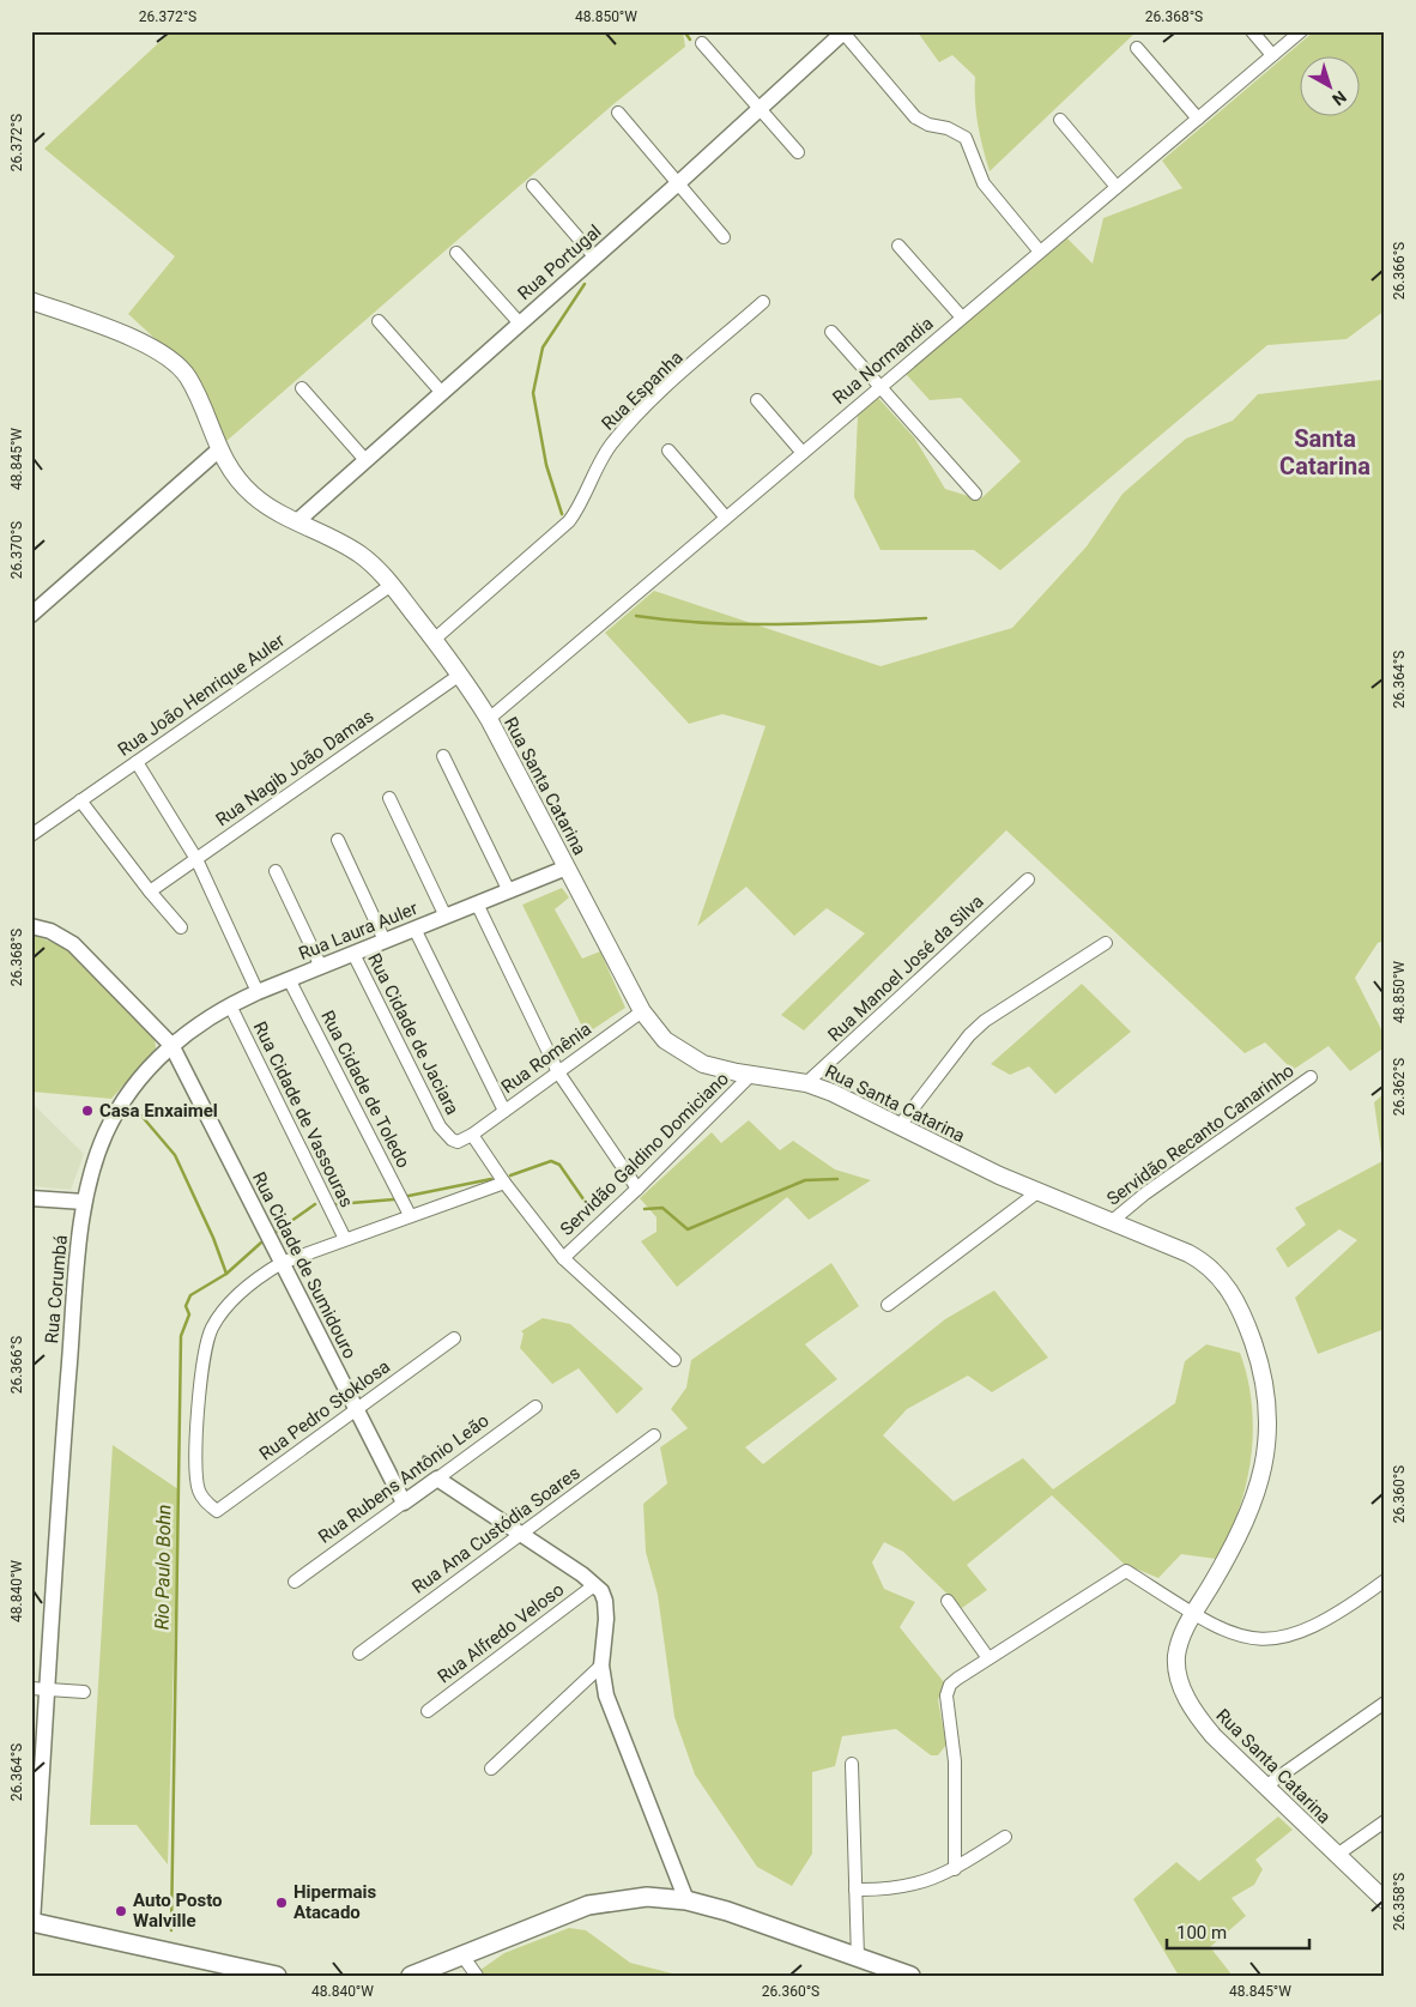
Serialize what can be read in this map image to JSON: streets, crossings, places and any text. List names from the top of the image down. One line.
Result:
{"streets":{"main road":["Rua Santa Catarina"],"street":["Rua Portugal","Rua Normandia","Rua Espanha","Rua João Henrique Auler","Rua Nagib João Damas","Rua Laura Auler","Rua Manoel José da Silva","Rua Cidade de Jaciara","Rua Romênia","Rua Cidade de Toledo","Rua Cidade de Vassouras","Servidão Recanto Canarinho","Servidão Galdino Domiciano","Rua Cidade de Sumidouro","Rua Corumbá","Rua Pedro Stoklosa","Rua Rubens Antônio Leão","Rua Ana Custódia Soares","Rua Alfredo Veloso"]},"crossings":[["Rua Portugal","Rua Santa Catarina"],["Rua Normandia","Rua Santa Catarina"],["Rua Espanha","Rua Santa Catarina"],["Rua João Henrique Auler","Rua Santa Catarina"],["Rua Nagib João Damas","Rua Santa Catarina"],["Rua Santa Catarina","Rua Laura Auler"],["Rua Santa Catarina","Rua Manoel José da Silva"],["Rua Santa Catarina","Rua Romênia"],["Rua Santa Catarina","Servidão Recanto Canarinho"],["Rua Santa Catarina","Servidão Galdino Domiciano"],["Rua Laura Auler","Rua Cidade de Jaciara"],["Rua Laura Auler","Rua Cidade de Toledo"],["Rua Laura Auler","Rua Cidade de Vassouras"],["Rua Laura Auler","Rua Cidade de Sumidouro"],["Rua Laura Auler","Rua Corumbá"],["Rua Cidade de Jaciara","Rua Romênia"],["Rua Cidade de Sumidouro","Rua Corumbá"],["Rua Cidade de Sumidouro","Rua Pedro Stoklosa"],["Rua Cidade de Sumidouro","Rua Rubens Antônio Leão"]],"districts":["Santa Catarina"],"water":["Rio Paulo Bohn"],"places":["Casa Enxaimel","Hipermais Atacado","Auto Posto Walville"],"scale_bar":"100 m","north":"bottom right","coordinates":["26.372°S","48.850°W","26.368°S","26.366°S","48.845°W","26.370°S","26.364°S","26.362°S","26.360°S","48.840°W","26.358°S"]}
